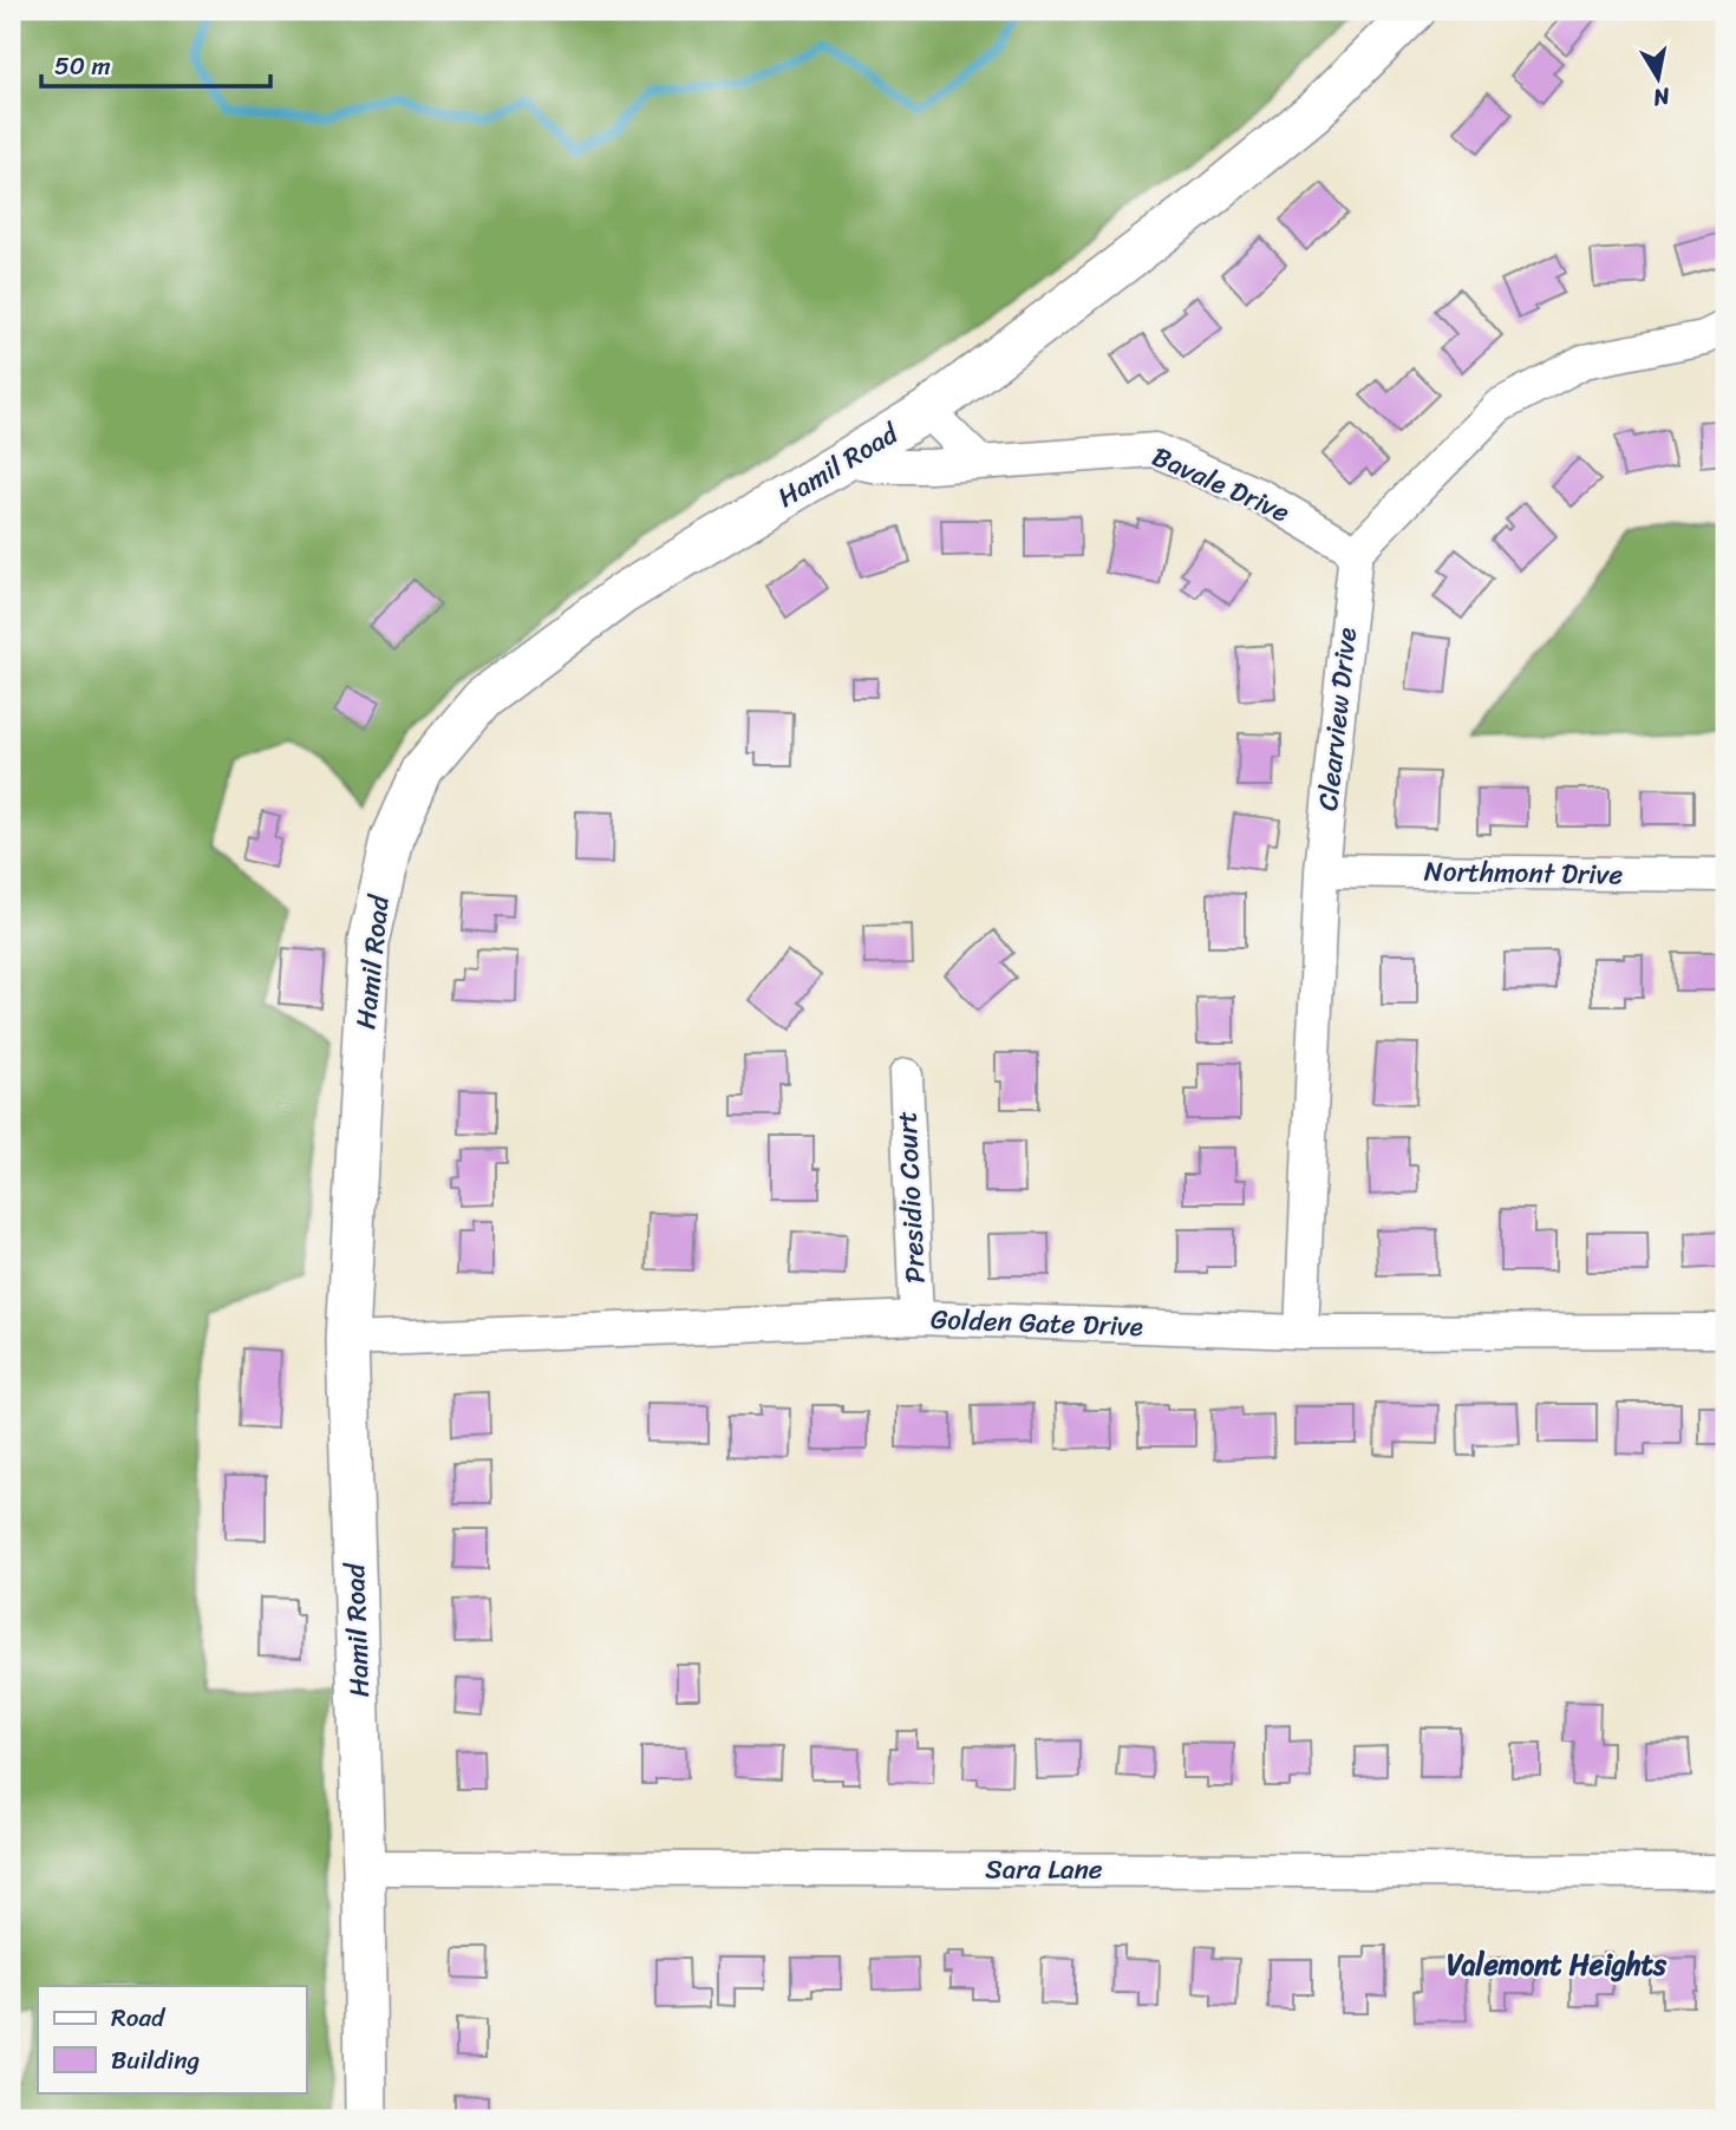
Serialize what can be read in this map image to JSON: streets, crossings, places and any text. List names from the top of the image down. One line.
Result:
{"streets":{"street":["Hamil Road","Bavale Drive","Clearview Drive","Northmont Drive","Presidio Court","Golden Gate Drive","Sara Lane"]},"crossings":[["Hamil Road","Bavale Drive"],["Hamil Road","Golden Gate Drive"],["Hamil Road","Sara Lane"],["Bavale Drive","Clearview Drive"],["Clearview Drive","Northmont Drive"],["Clearview Drive","Golden Gate Drive"],["Presidio Court","Golden Gate Drive"]],"districts":["Valemont Heights"],"legend":["Road","Building"],"scale_bar":"50 m","north":"bottom"}
